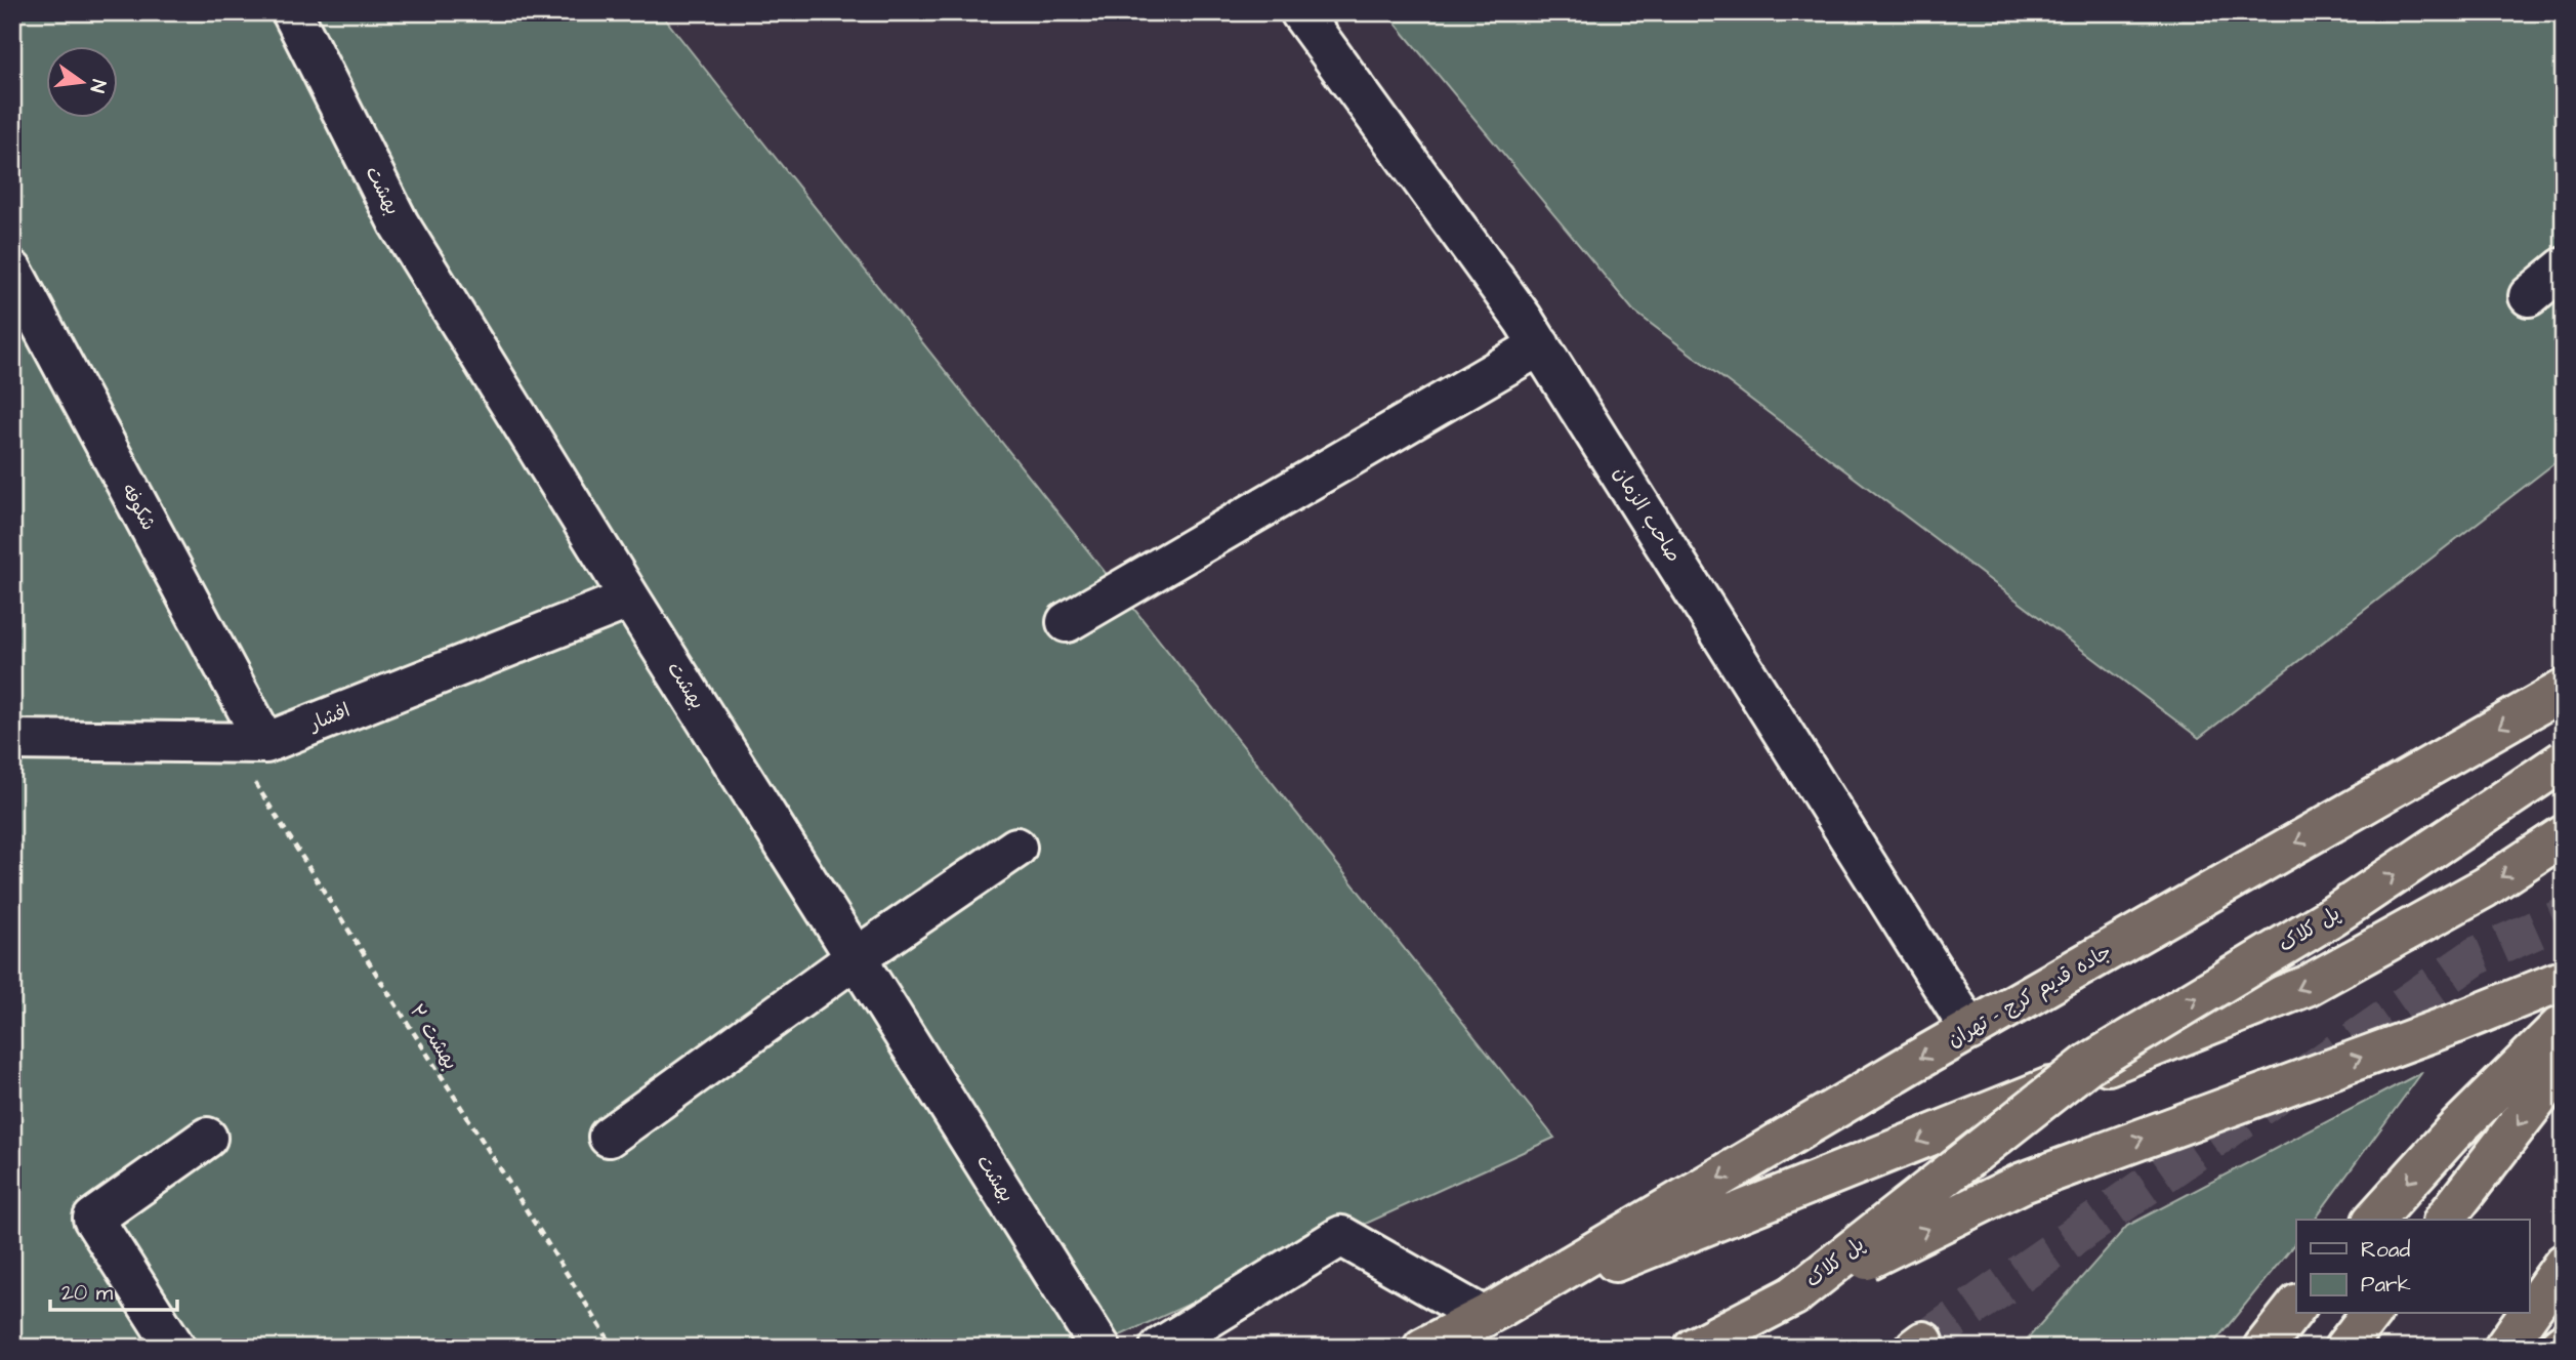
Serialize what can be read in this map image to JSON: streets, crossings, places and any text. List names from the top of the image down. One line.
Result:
{"streets":{"highway":["پل کلاک","جاده قدیم کرج - تهران"],"street":["بهشت","شکوفه","صاحب الزمان","افشار"],"path":["بهشت ۲"]},"crossings":[["بهشت","افشار"],["شکوفه","افشار"],["شکوفه","بهشت ۲"],["صاحب الزمان","جاده قدیم کرج - تهران"],["افشار","بهشت ۲"]],"legend":["Road","Park"],"scale_bar":"20 m","north":"right"}
